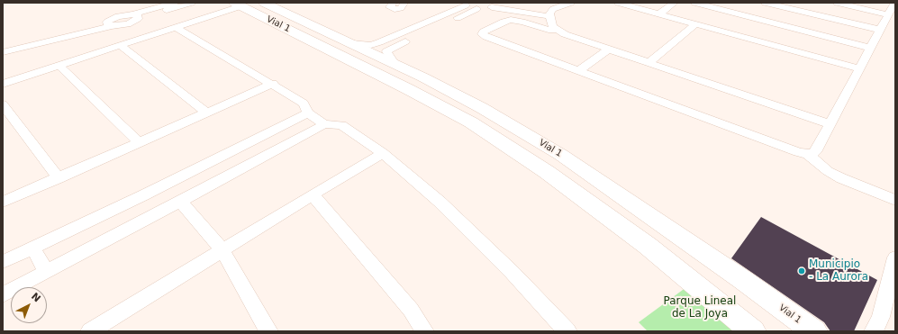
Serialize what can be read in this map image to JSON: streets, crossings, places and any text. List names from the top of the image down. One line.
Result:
{"streets":{"street":["Vial 1"]},"parks":["Parque Lineal de La Joya"],"places":["Municipio - La Aurora"],"north":"top right"}
